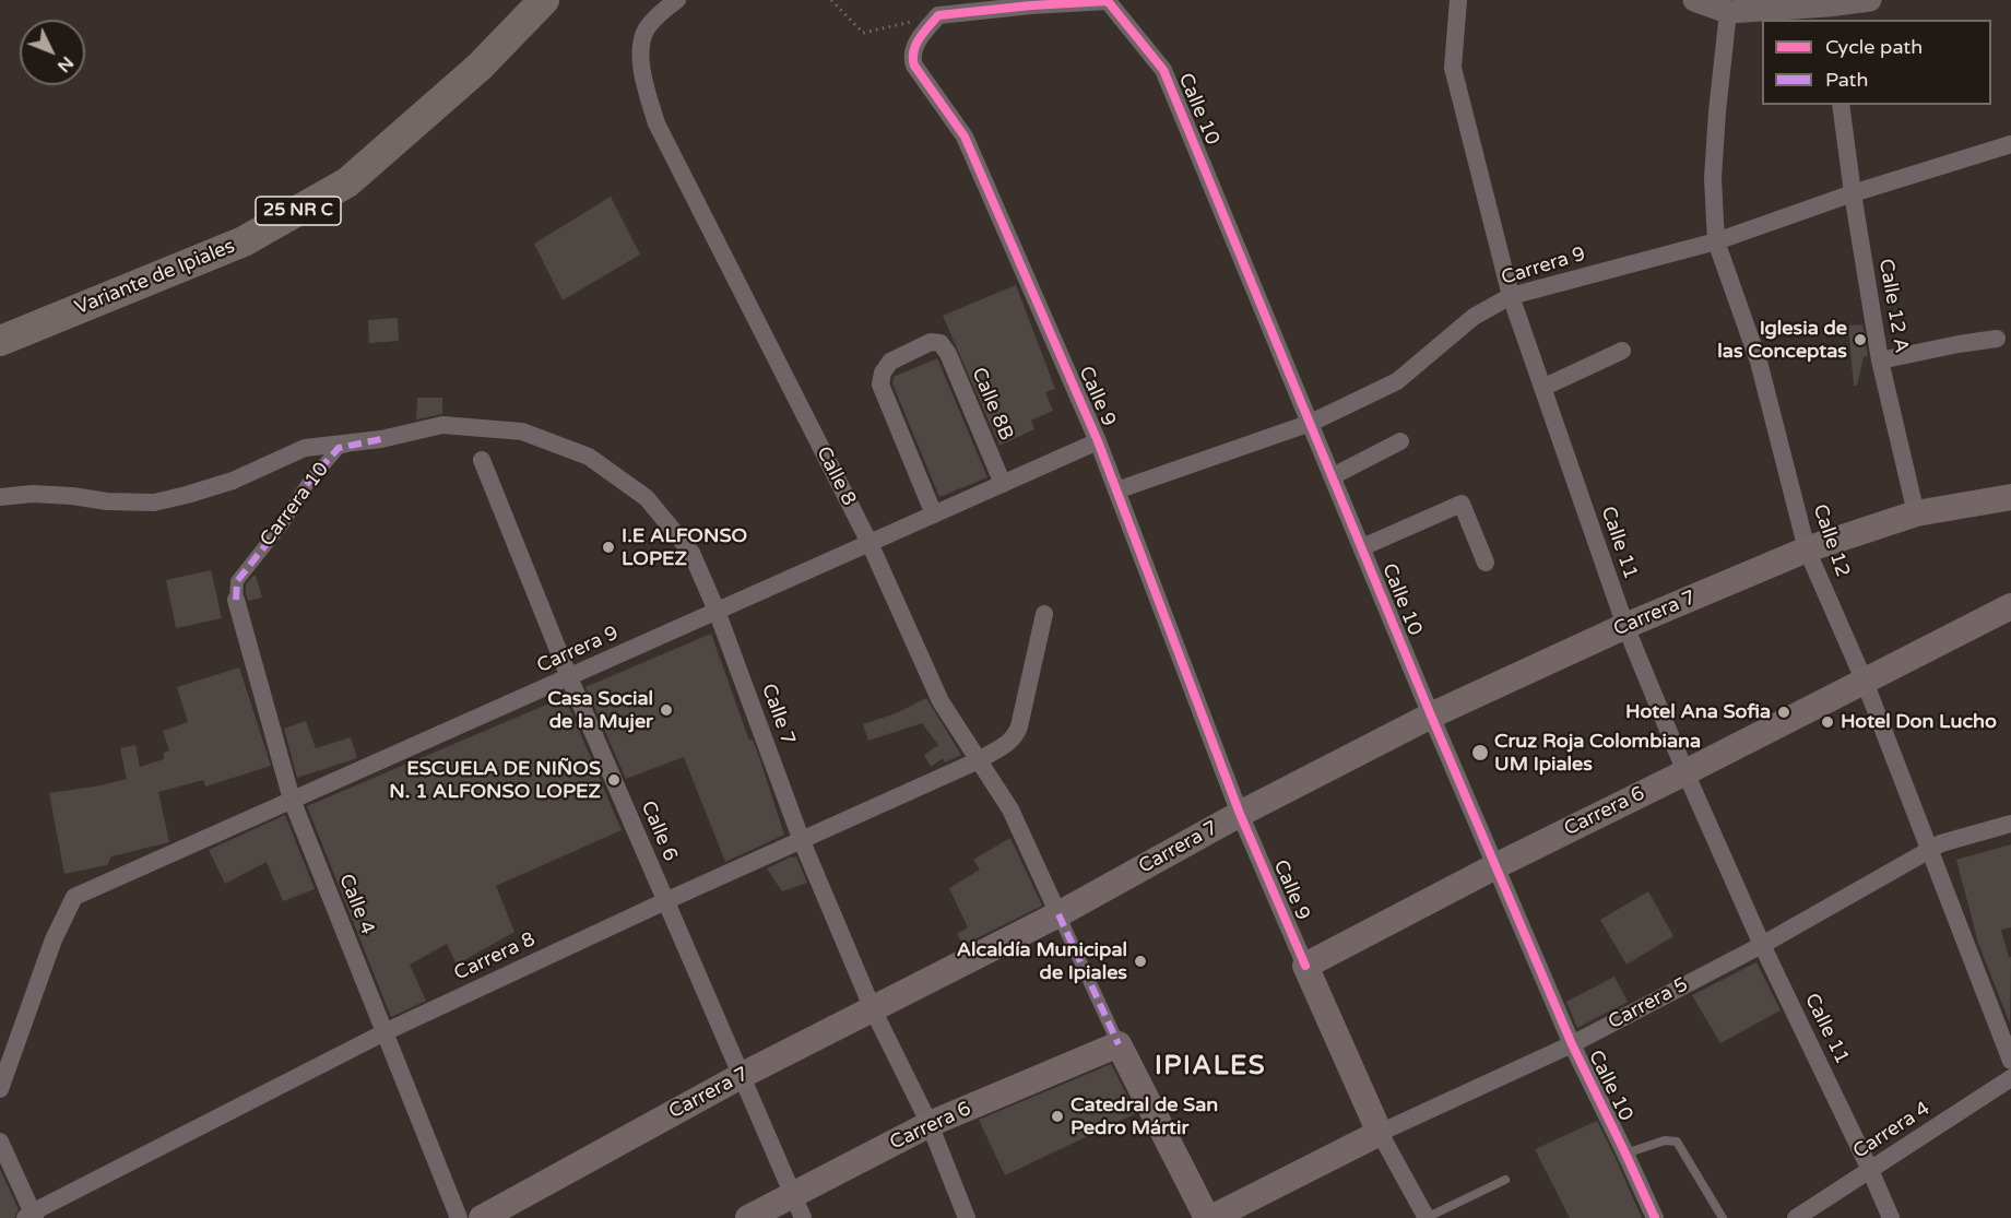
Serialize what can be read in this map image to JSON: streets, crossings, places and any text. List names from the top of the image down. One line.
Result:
{"streets":{"highway":["25 NR C","Variante de Ipiales"],"main road":["Calle 9","Carrera 7","Carrera 6","Carrera 5"],"street":["Calle 10","Carrera 9","Calle 12 A","Calle 8B","Calle 8","Carrera 10","Calle 12","Calle 11","Calle 7","Calle 6","Calle 4","Carrera 8","Carrera 4"]},"crossings":[["Calle 10","Carrera 9"],["Calle 10","Carrera 7"],["Calle 10","Carrera 6"],["Calle 10","Carrera 5"],["Carrera 9","Calle 12 A"],["Carrera 9","Calle 9"],["Carrera 9","Calle 8B"],["Carrera 9","Calle 8"],["Carrera 9","Calle 12"],["Carrera 9","Calle 11"],["Carrera 9","Calle 7"],["Carrera 9","Calle 6"],["Carrera 9","Calle 4"],["Calle 12 A","Carrera 7"],["Calle 9","Carrera 7"],["Calle 9","Carrera 6"],["Calle 9","Carrera 5"],["Calle 8","Carrera 7"],["Calle 8","Carrera 8"],["Carrera 10","Calle 7"],["Carrera 10","Calle 4"],["Calle 12","Carrera 7"],["Calle 12","Carrera 6"],["Calle 12","Carrera 5"],["Calle 11","Carrera 7"],["Calle 11","Carrera 6"],["Calle 11","Carrera 5"],["Calle 11","Carrera 4"],["Carrera 7","Calle 7"],["Carrera 7","Calle 6"],["Calle 7","Carrera 6"],["Calle 7","Carrera 8"],["Carrera 6","Calle 6"],["Calle 6","Carrera 8"],["Calle 4","Carrera 8"]],"districts":["IPIALES"],"places":["Iglesia de las Conceptas","I.E ALFONSO LOPEZ","Casa Social de la Mujer","Hotel Ana Sofia","Hotel Don Lucho","Cruz Roja Colombiana UM Ipiales","ESCUELA DE NIÑOS N. 1 ALFONSO LOPEZ","Alcaldía Municipal de Ipiales","Catedral de San Pedro Mártir"],"legend":["Cycle path","Path"],"north":"bottom right"}
